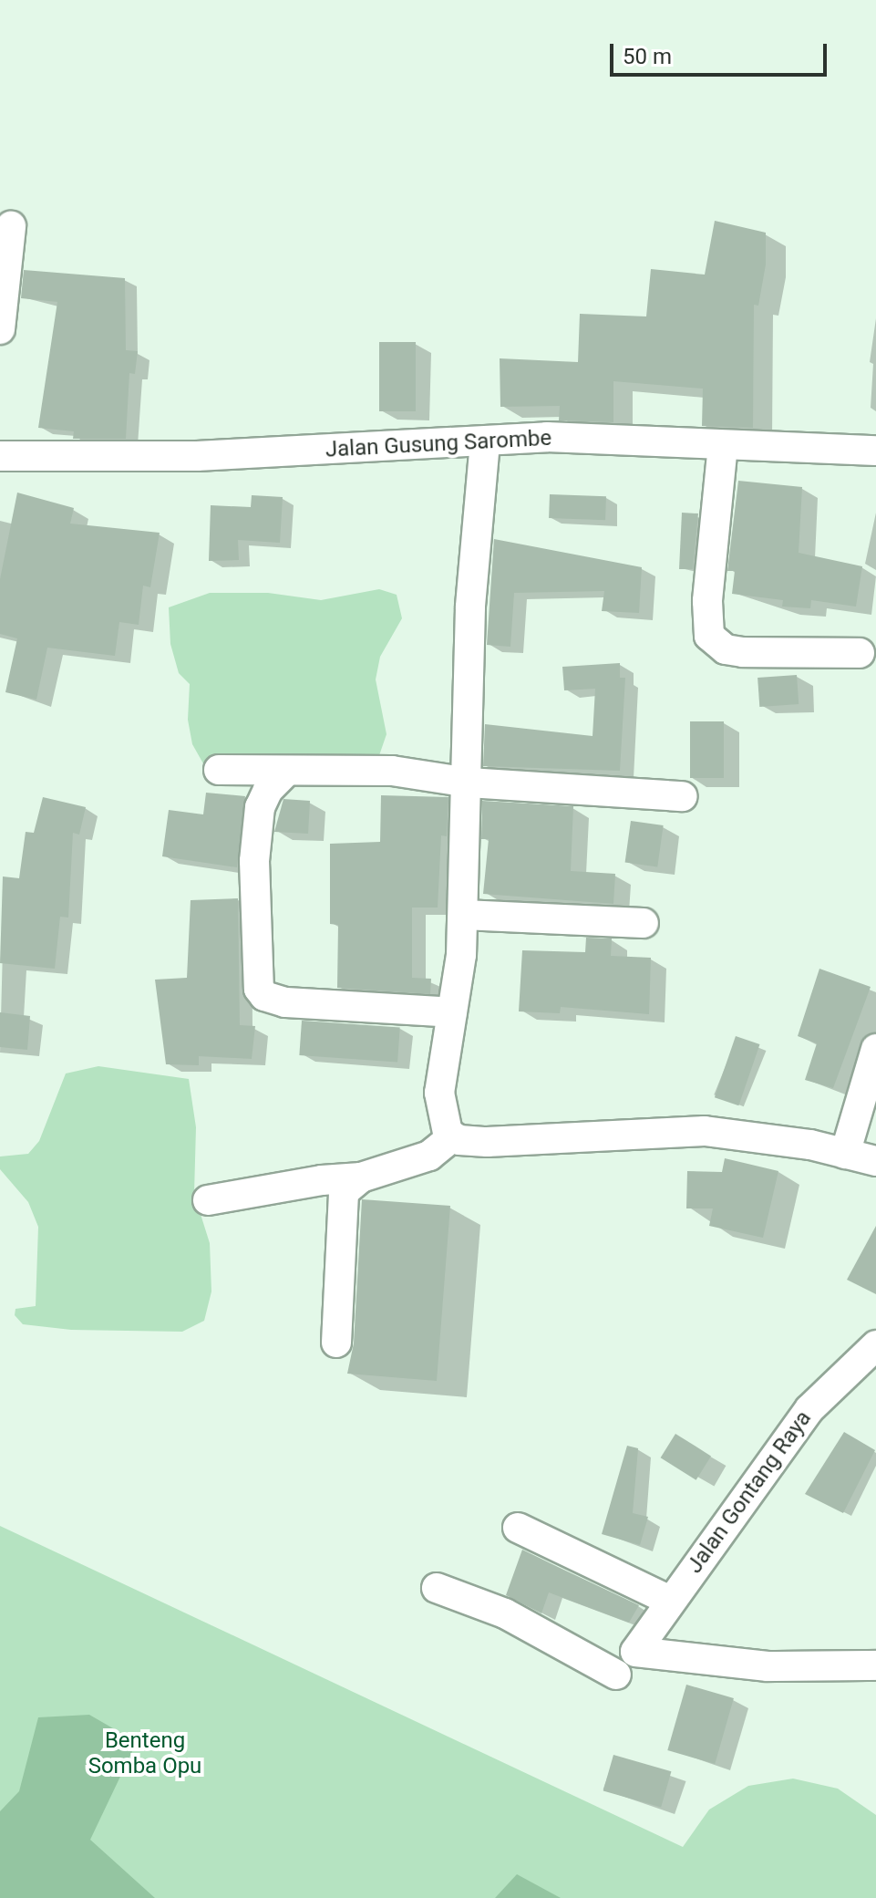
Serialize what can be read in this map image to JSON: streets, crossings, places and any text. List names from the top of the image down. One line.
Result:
{"streets":{"street":["Jalan Gusung Sarombe","Jalan Gontang Raya"]},"parks":["Benteng Somba Opu"],"scale_bar":"50 m"}
